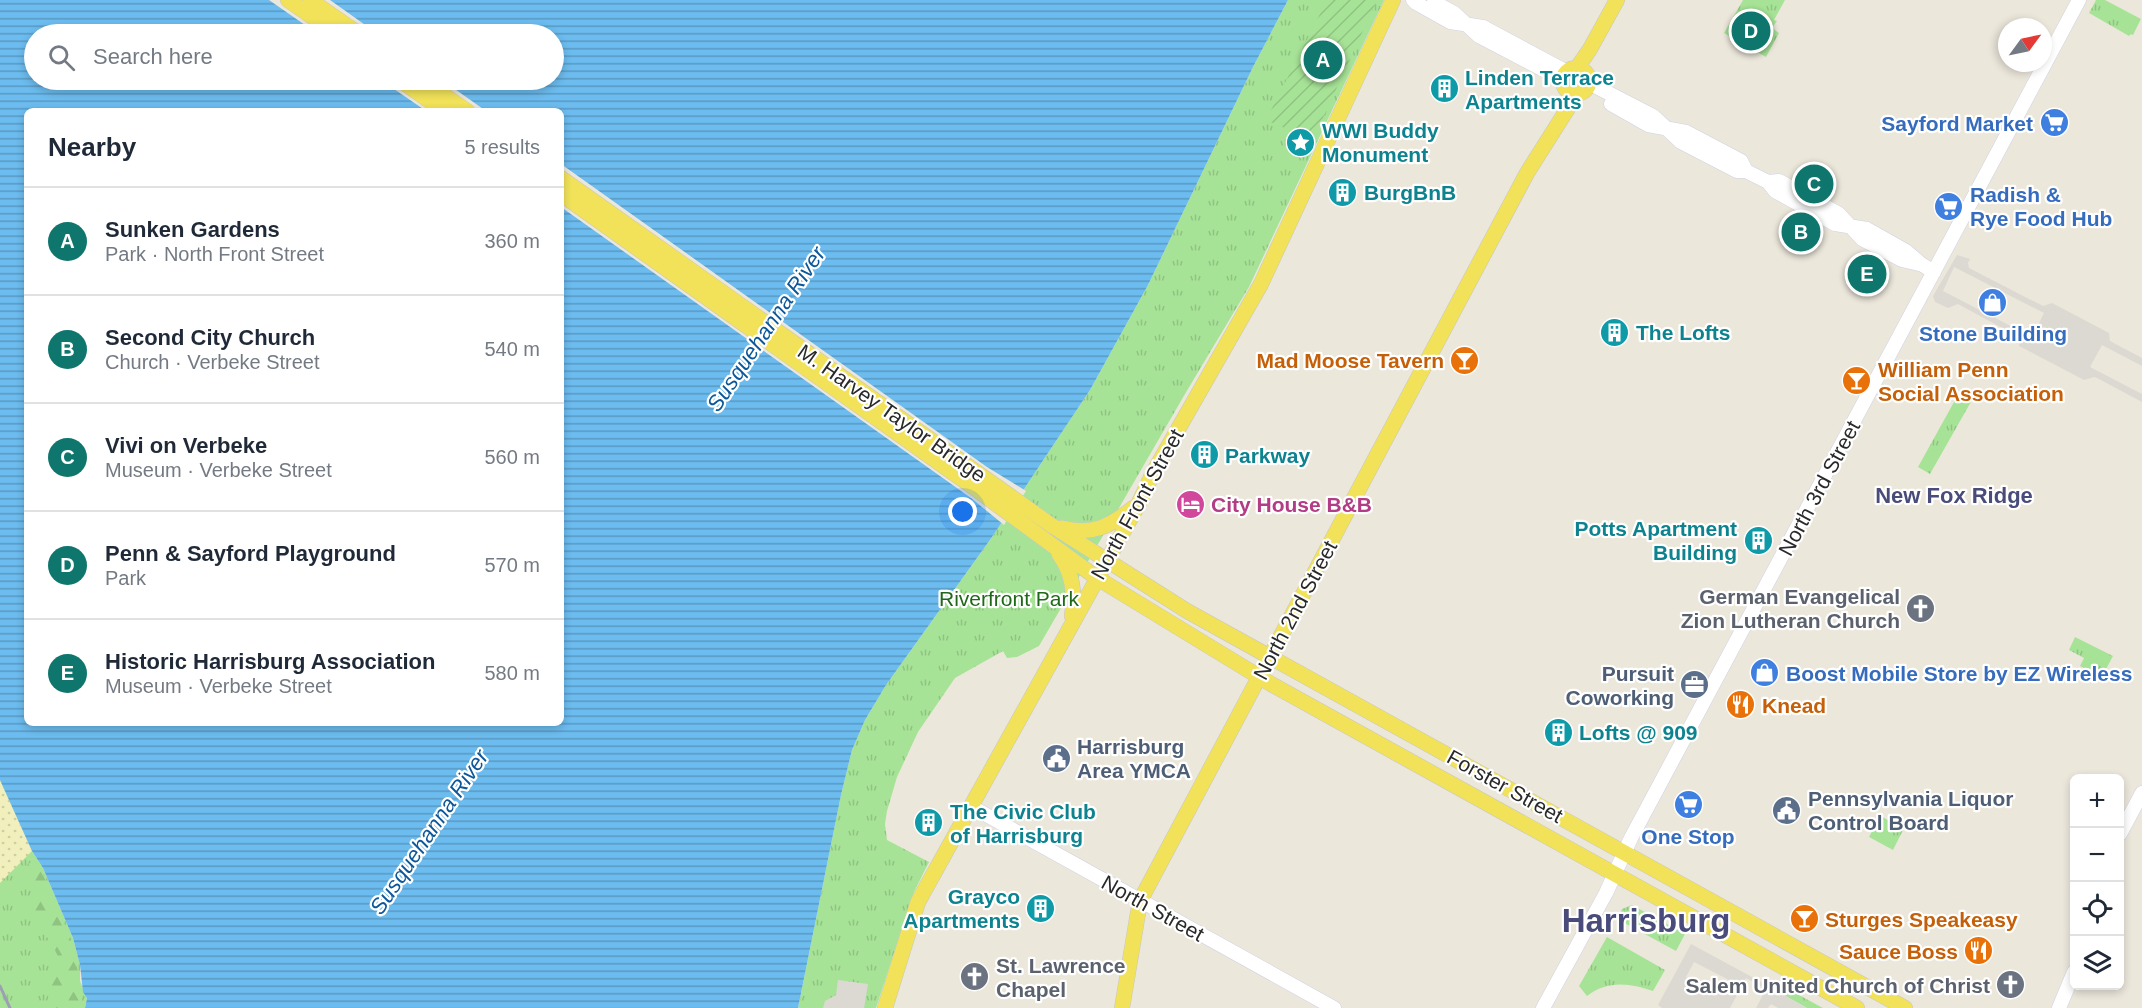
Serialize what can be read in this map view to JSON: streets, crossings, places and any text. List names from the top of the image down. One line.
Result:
{"streets":{"main road":["M. Harvey Taylor Bridge","North 3rd Street","North Front Street","North 2nd Street","Forster Street","North Street"]},"crossings":[["M. Harvey Taylor Bridge","North Front Street"],["M. Harvey Taylor Bridge","Forster Street"],["North 3rd Street","Forster Street"],["North Front Street","Forster Street"],["North Front Street","North Street"],["North 2nd Street","Forster Street"],["North 2nd Street","North Street"]],"districts":["New Fox Ridge","Harrisburg"],"water":["Susquehanna River"],"parks":["Riverfront Park"],"places":{"building":["Linden Terrace Apartments","BurgBnB","The Lofts","Parkway","Potts Apartment Building","Lofts @ 909","The Civic Club of Harrisburg","Grayco Apartments"],"supermarket":["Sayford Market","Radish & Rye Food Hub","One Stop"],"place":["WWI Buddy Monument"],"shop":["Stone Building","Boost Mobile Store by EZ Wireless"],"bar":["Mad Moose Tavern","William Penn Social Association","Sturges Speakeasy"],"hotel":["City House B&B"],"church":["German Evangelical Zion Lutheran Church","St. Lawrence Chapel","Salem United Church of Christ"],"office":["Pursuit Coworking"],"restaurant":["Knead","Sauce Boss"],"public building":["Harrisburg Area YMCA","Pennsylvania Liquor Control Board"]},"north":"top right","page":{"pins":["D","A","C","B","E"],"search":"Search here","heading":["Nearby","5 results"],"list":[{"mark":"A","name":"Sunken Gardens","note":"Park · North Front Street","value":"360 m"},{"mark":"B","name":"Second City Church","note":"Church · Verbeke Street","value":"540 m"},{"mark":"C","name":"Vivi on Verbeke","note":"Museum · Verbeke Street","value":"560 m"},{"mark":"D","name":"Penn & Sayford Playground","note":"Park","value":"570 m"},{"mark":"E","name":"Historic Harrisburg Association","note":"Museum · Verbeke Street","value":"580 m"}],"map_buttons":["+","−"]}}
